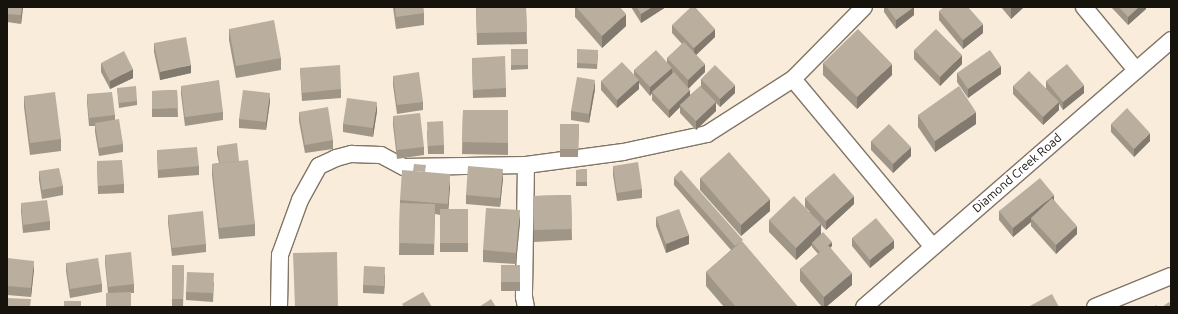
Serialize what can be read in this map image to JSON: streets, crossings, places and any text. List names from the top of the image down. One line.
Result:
{"streets":{"street":["Diamond Creek Road"]}}
